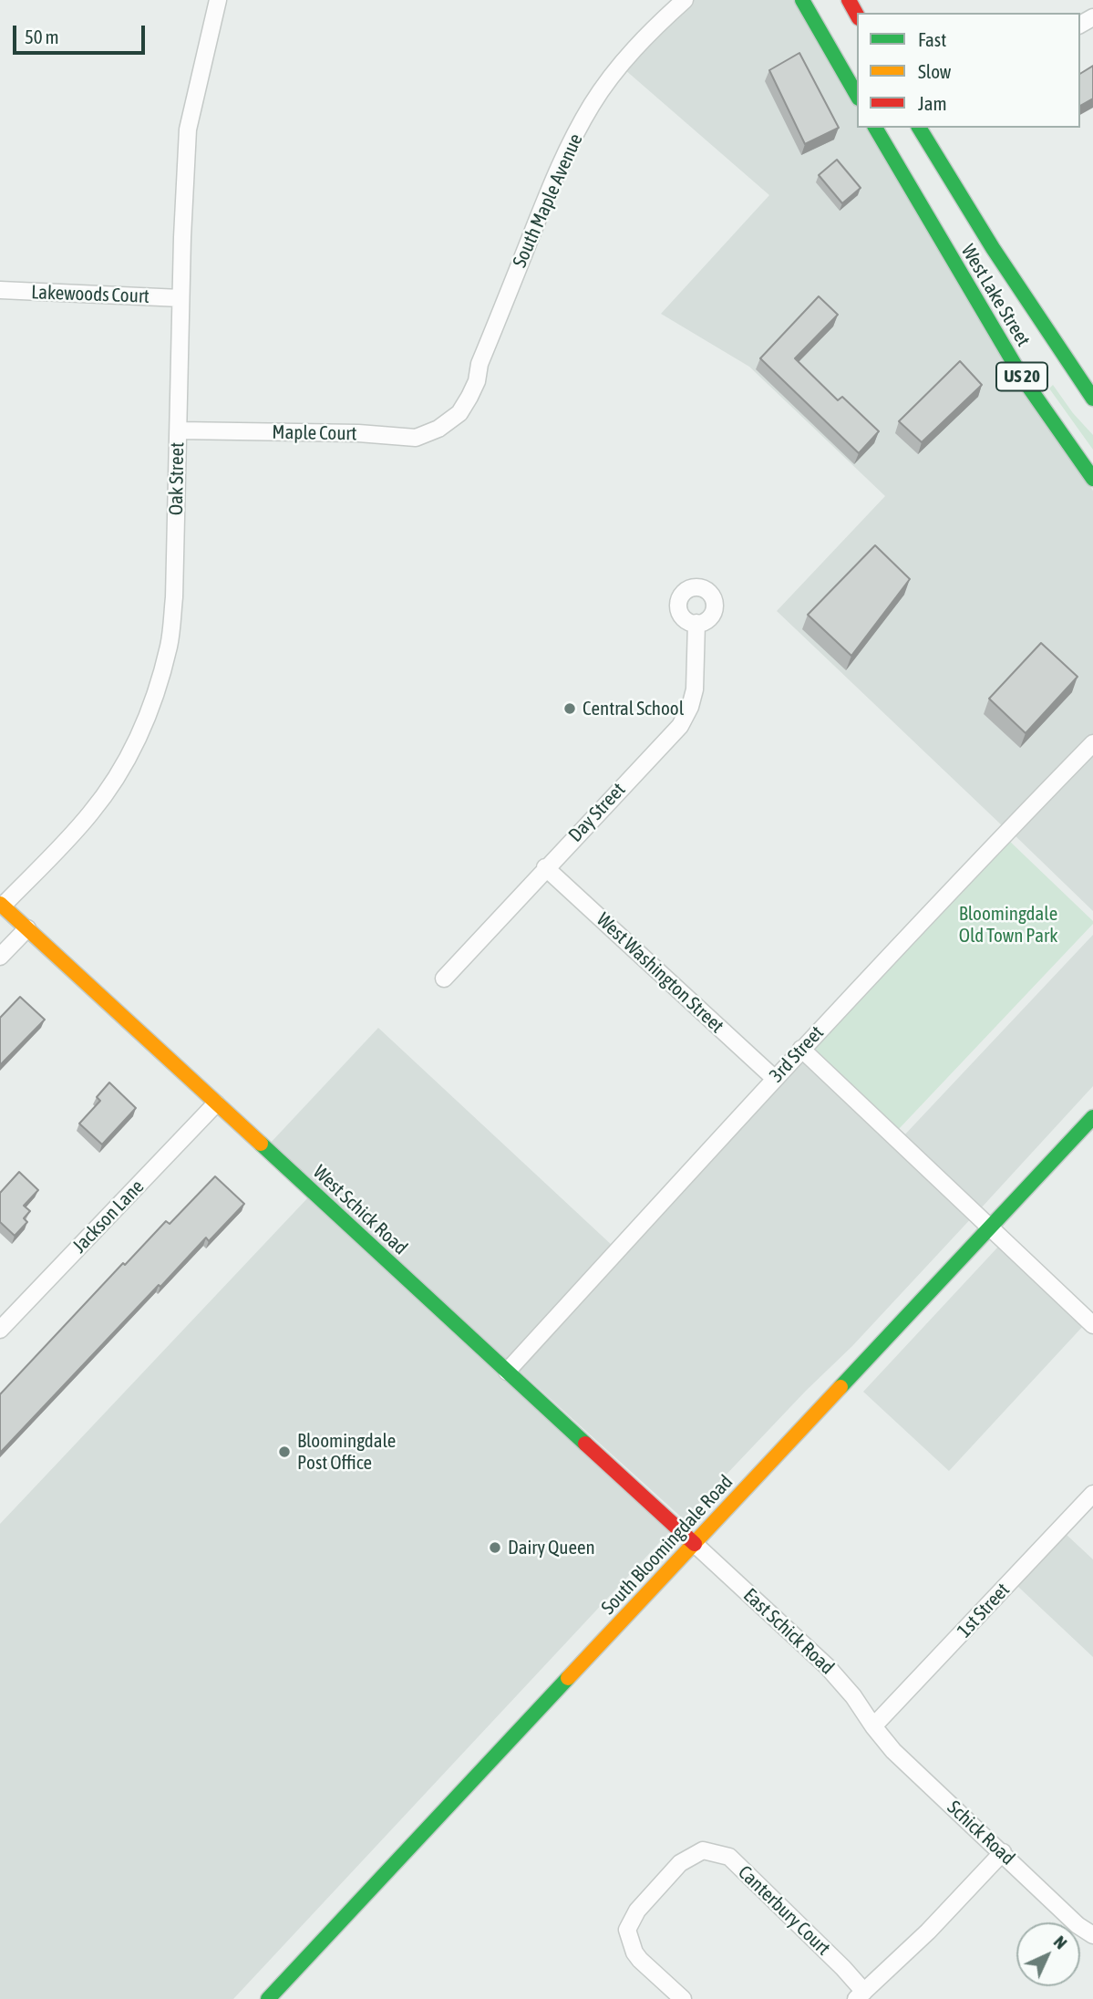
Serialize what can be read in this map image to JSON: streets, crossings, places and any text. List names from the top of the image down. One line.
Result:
{"streets":{"main road":["West Lake Street","US 20","West Schick Road","South Bloomingdale Road"],"street":["South Maple Avenue","Lakewoods Court","Maple Court","Oak Street","Day Street","West Washington Street","3rd Street","Jackson Lane","1st Street","East Schick Road","Schick Road","Canterbury Court"]},"crossings":[["South Maple Avenue","Maple Court"],["Lakewoods Court","Oak Street"],["Maple Court","Oak Street"],["Oak Street","West Schick Road"],["Day Street","West Washington Street"],["West Washington Street","3rd Street"],["3rd Street","West Schick Road"],["West Schick Road","Jackson Lane"],["West Schick Road","South Bloomingdale Road"],["West Schick Road","East Schick Road"],["South Bloomingdale Road","East Schick Road"],["1st Street","East Schick Road"],["1st Street","Schick Road"],["East Schick Road","Schick Road"],["Schick Road","Canterbury Court"]],"parks":["Bloomingdale Old Town Park"],"places":["Central School","Bloomingdale Post Office","Dairy Queen"],"legend":["Fast","Slow","Jam"],"scale_bar":"50 m","north":"top right"}
